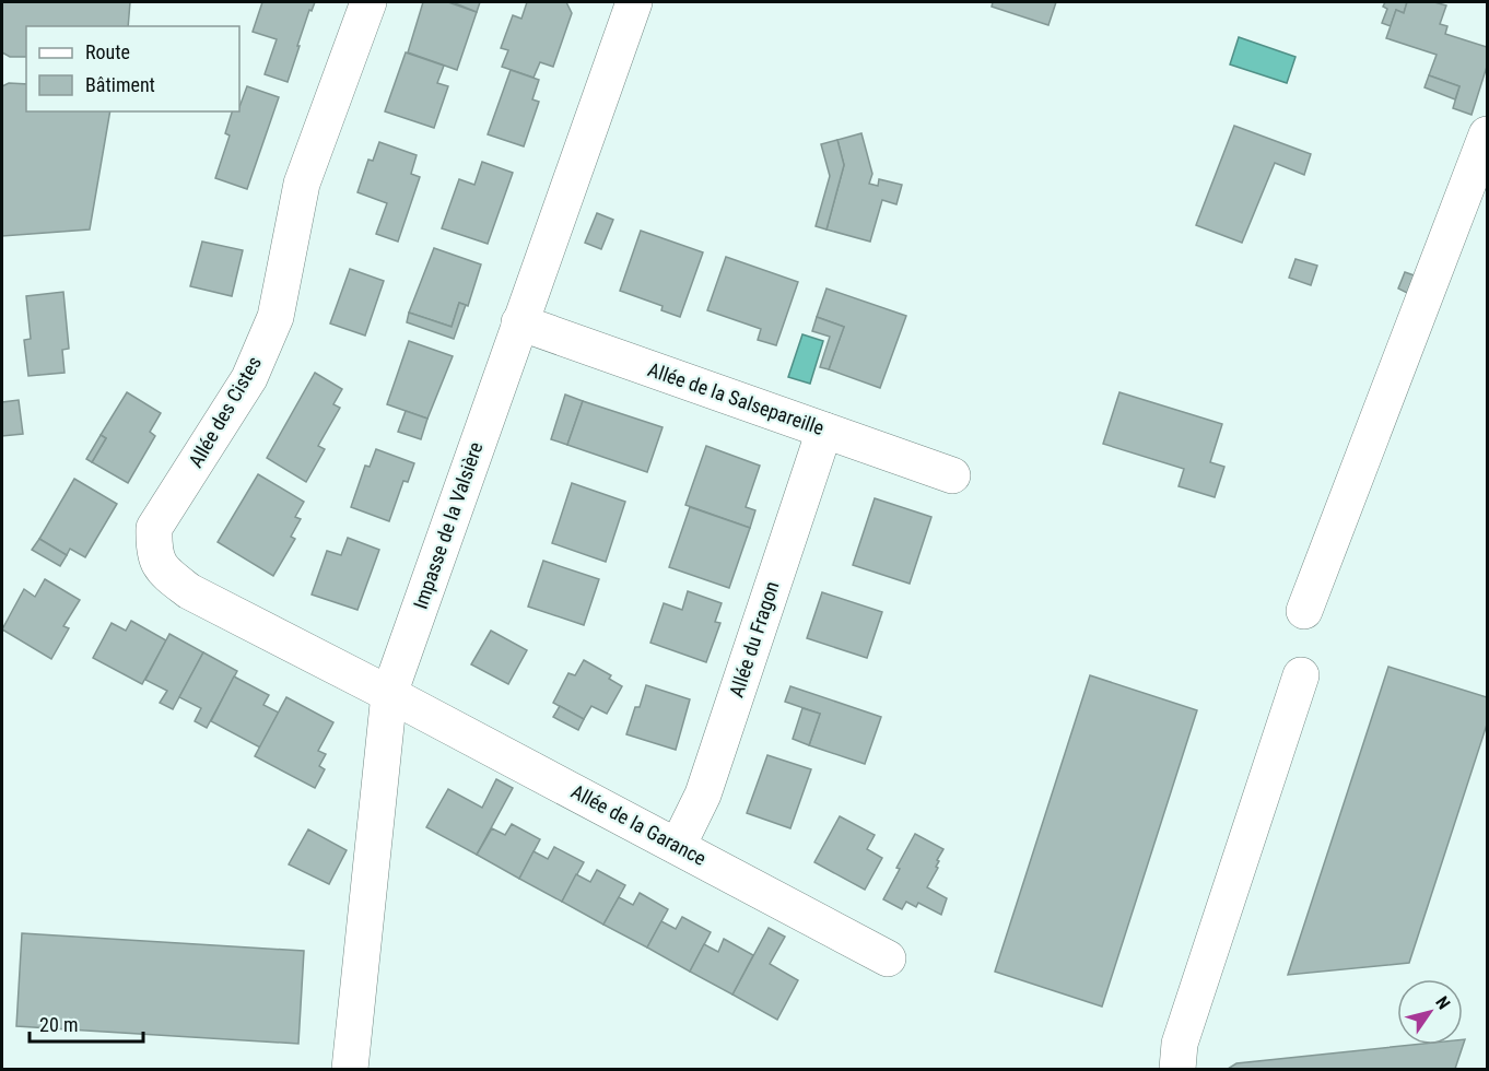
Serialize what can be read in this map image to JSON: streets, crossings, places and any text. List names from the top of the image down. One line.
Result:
{"streets":{"street":["Allée de la Salsepareille","Allée des Cistes","Impasse de la Valsière","Allée du Fragon","Allée de la Garance"]},"crossings":[["Allée de la Salsepareille","Impasse de la Valsière"],["Allée de la Salsepareille","Allée du Fragon"],["Allée des Cistes","Impasse de la Valsière"],["Allée des Cistes","Allée de la Garance"],["Impasse de la Valsière","Allée de la Garance"],["Allée du Fragon","Allée de la Garance"]],"legend":["Route","Bâtiment"],"scale_bar":"20 m","north":"top right"}
